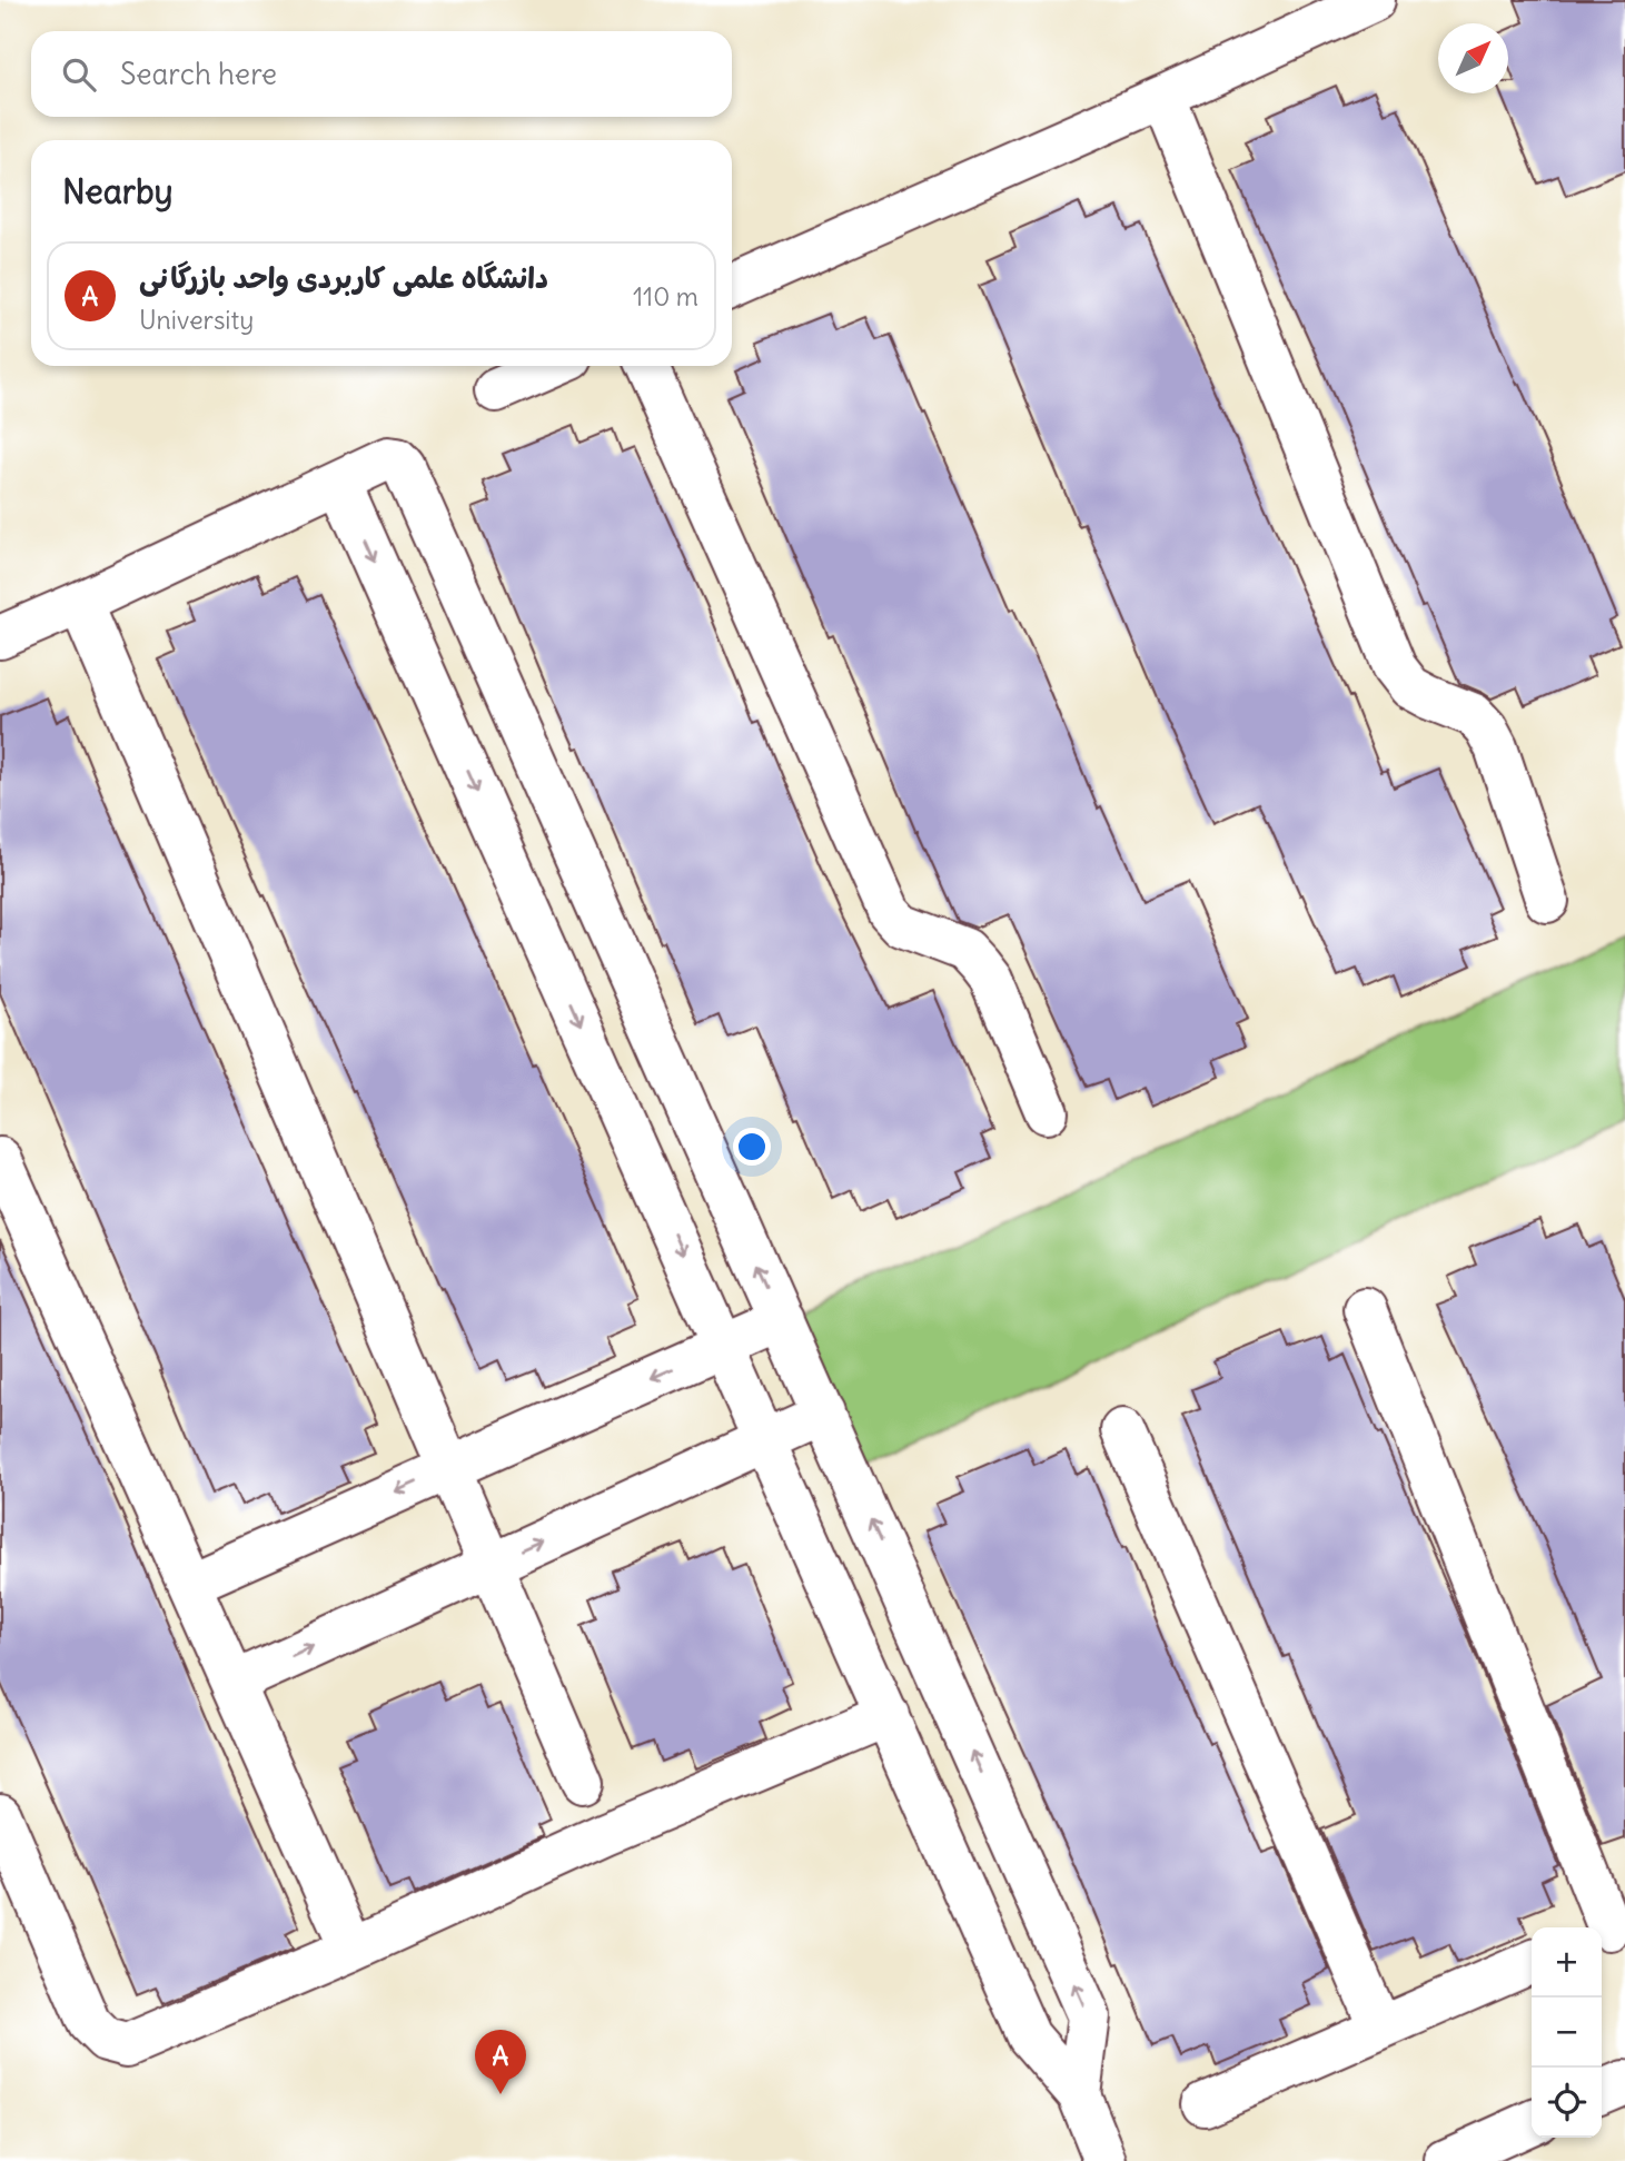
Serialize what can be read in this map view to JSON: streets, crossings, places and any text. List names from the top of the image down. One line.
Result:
{"north":"top right","page":{"search":"Search here","heading":"Nearby","list":[{"mark":"A","name":"دانشگاه علمی کاربردی واحد بازرگانی","note":"University","value":"110 m"}],"map_buttons":["+","−"],"pins":"A"}}
